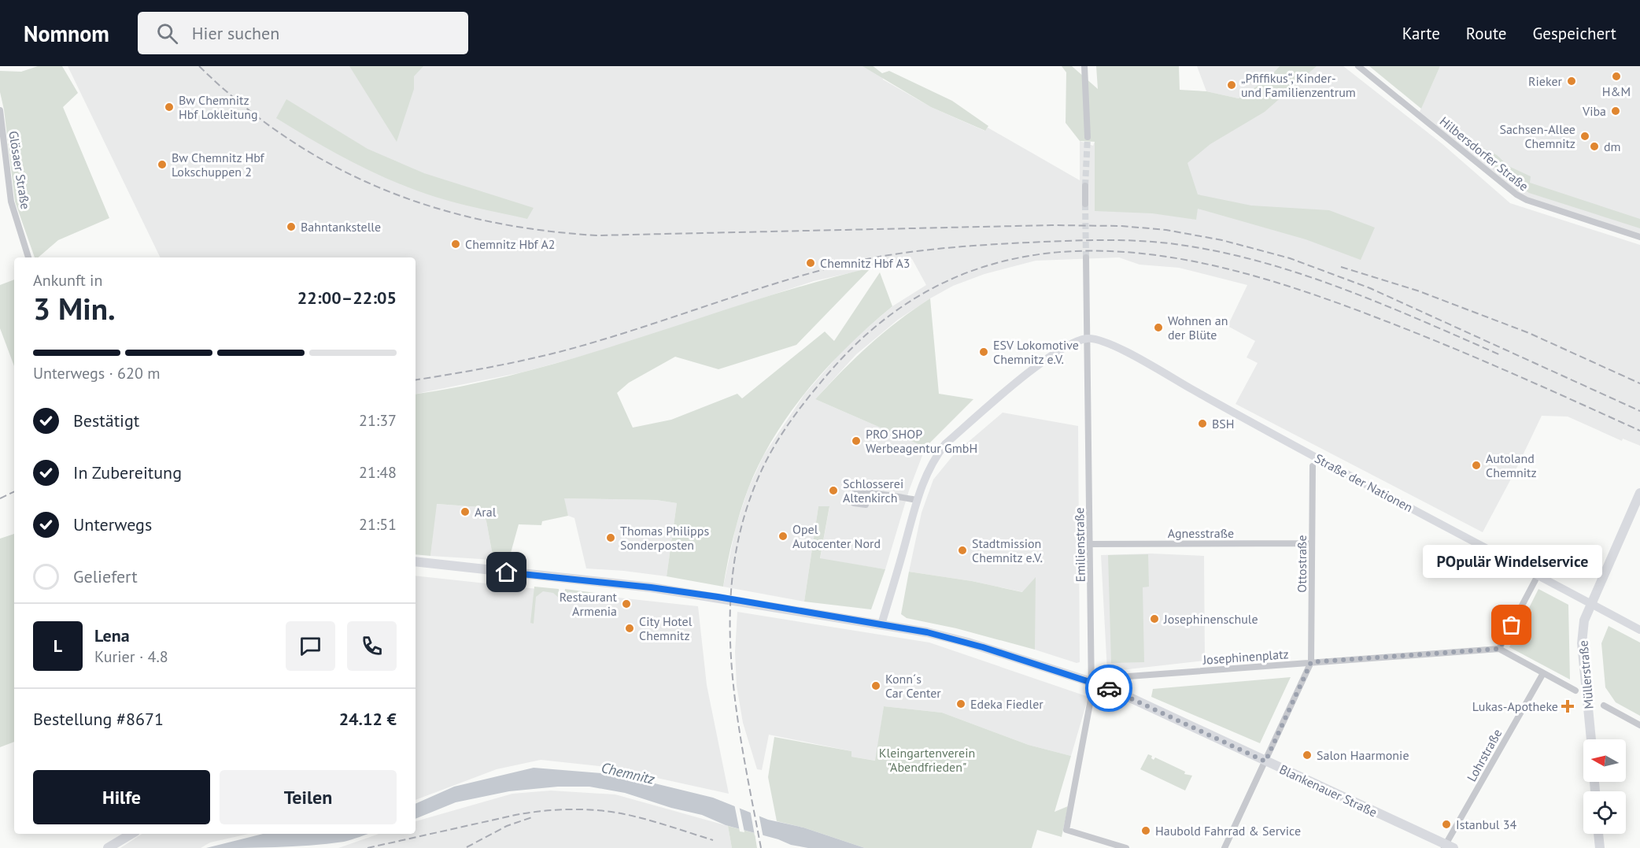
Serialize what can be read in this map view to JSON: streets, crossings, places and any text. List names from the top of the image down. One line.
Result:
{"streets":{"main road":["Straße der Nationen","Müllerstraße","Blankenauer Straße"],"street":["Hilbersdorfer Straße","Glösaer Straße","Agnesstraße","Emilienstraße","Ottostraße","Josephinenplatz","Lohrstraße"]},"crossings":[["Straße der Nationen","Emilienstraße"],["Straße der Nationen","Müllerstraße"],["Agnesstraße","Emilienstraße"],["Agnesstraße","Ottostraße"],["Emilienstraße","Blankenauer Straße"],["Ottostraße","Josephinenplatz"],["Lohrstraße","Blankenauer Straße"]],"water":["Chemnitz"],"parks":["Kleingartenverein \"Abendfrieden\""],"places":{"other":["H&M","Rieker","„Pfiffikus“, Kinder- und Familienzentrum","Bw Chemnitz Hbf Lokleitung","Viba","Sachsen-Allee Chemnitz","dm","Bw Chemnitz Hbf Lokschuppen 2","Bahntankstelle","Chemnitz Hbf A2","Chemnitz Hbf A3","Wohnen an der Blüte","ESV Lokomotive Chemnitz e.V.","BSH","PRO SHOP Werbeagentur GmbH","Autoland Chemnitz","Schlosserei Altenkirch","Aral","Opel Autocenter Nord","Thomas Philipps Sonderposten","Stadtmission Chemnitz e.V.","Restaurant Armenia","Josephinenschule","POpulär Windelservice","City Hotel Chemnitz","Konn´s Car Center","Edeka Fiedler","Salon Haarmonie","Istanbul 34","Haubold Fahrrad & Service"],"health":["Lukas-Apotheke"]},"north":"left","page":{"header":"Nomnom","search":"Hier suchen","nav":["Karte","Route","Gespeichert"],"heading":["3 Min.","Ankunft in","22:00–22:05"],"panel":["Lena","Kurier · 4.8","Bestellung #8671","24.12 €"],"bar":"Unterwegs · 620 m","list":[["Bestätigt","21:37"],["In Zubereitung","21:48"],["Unterwegs","21:51"],"Geliefert"],"bubble":"POpulär Windelservice","round":"L","buttons":["Hilfe","Teilen"]}}
